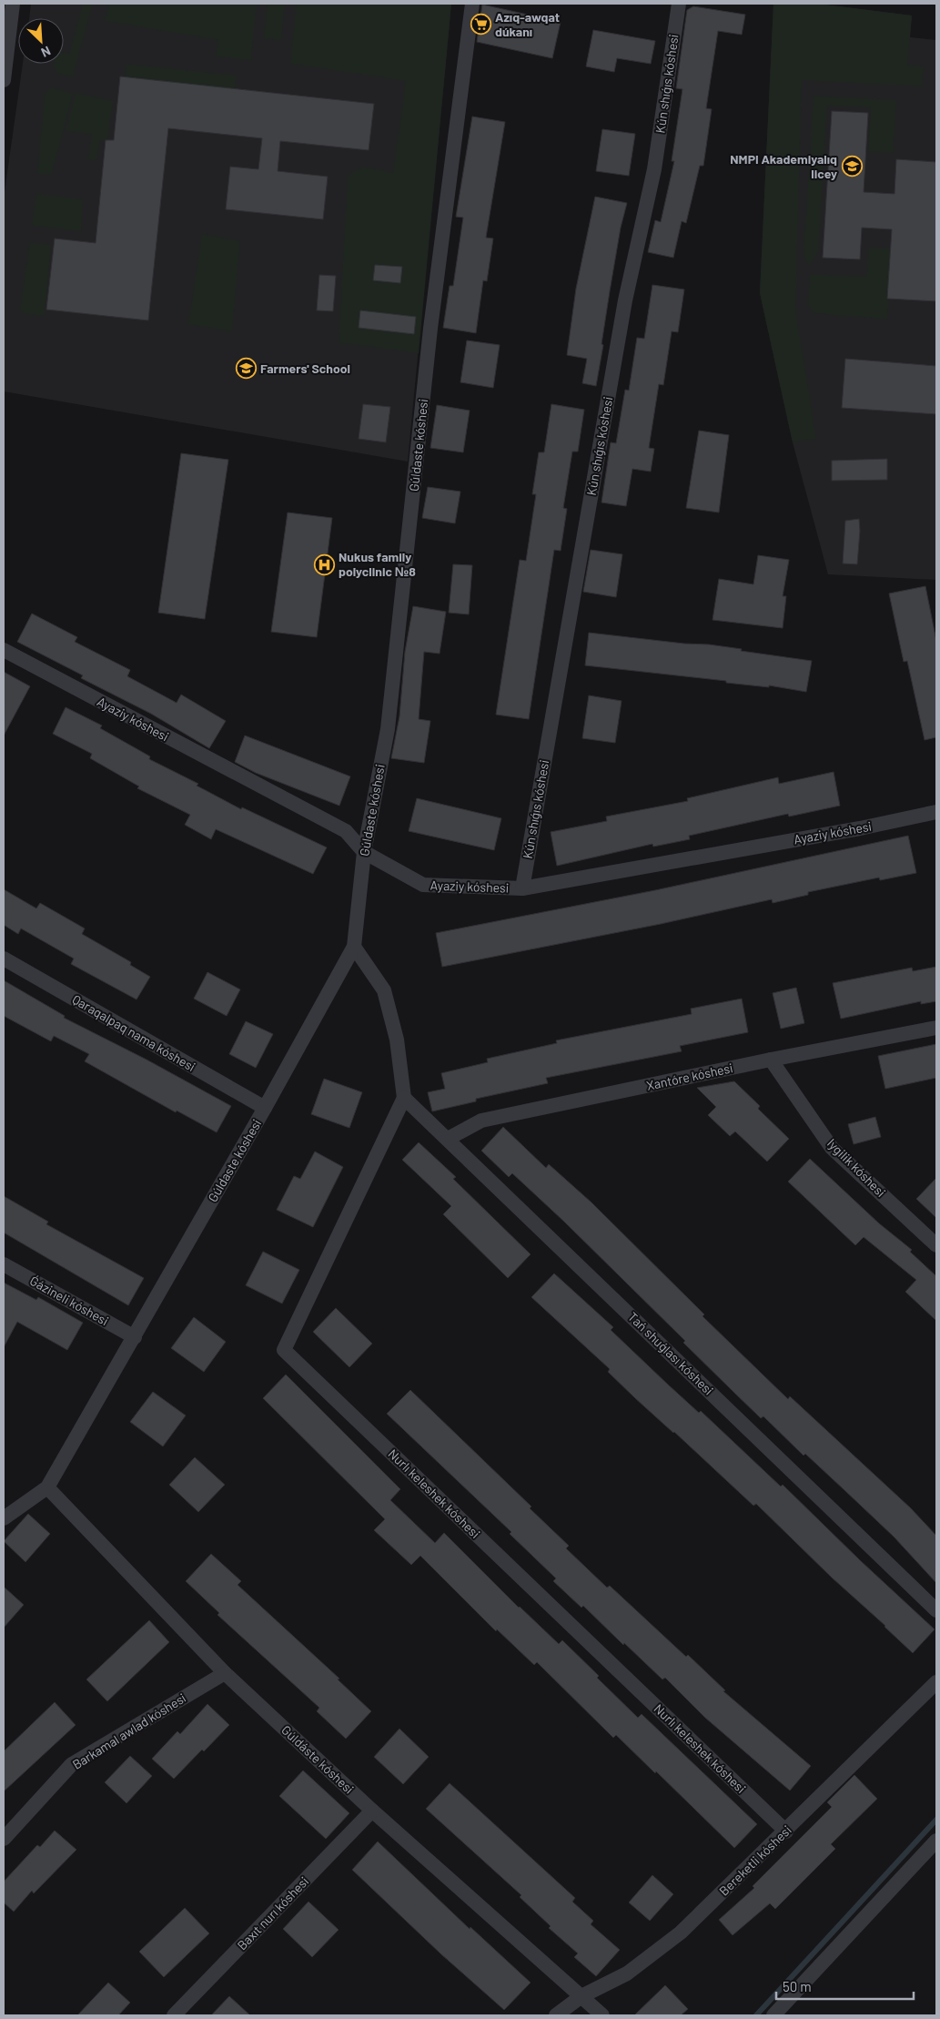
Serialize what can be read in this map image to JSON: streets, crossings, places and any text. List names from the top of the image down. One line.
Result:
{"streets":{"street":["Kún shıǵıs kóshesi","Gúldaste kóshesi","Ayaziy kóshesi","Qaraqalpaq nama kóshesi","Xantóre kóshesi","Iygilik kóshesi","Ǵázineli kóshesi","Tań shuǵlası kóshesi","Nurlı keleshek kóshesi","Barkamal awlad kóshesi","Gúldáste kóshesi","Bereketli kóshesi","Baxıt nurı kóshesi"]},"crossings":[["Kún shıǵıs kóshesi","Ayaziy kóshesi"],["Gúldaste kóshesi","Ayaziy kóshesi"],["Gúldaste kóshesi","Qaraqalpaq nama kóshesi"],["Gúldaste kóshesi","Ǵázineli kóshesi"],["Gúldaste kóshesi","Gúldáste kóshesi"],["Xantóre kóshesi","Iygilik kóshesi"],["Xantóre kóshesi","Tań shuǵlası kóshesi"],["Tań shuǵlası kóshesi","Nurlı keleshek kóshesi"],["Nurlı keleshek kóshesi","Bereketli kóshesi"],["Barkamal awlad kóshesi","Gúldáste kóshesi"],["Gúldáste kóshesi","Bereketli kóshesi"],["Gúldáste kóshesi","Baxıt nurı kóshesi"]],"places":{"supermarket":["Azıq-awqat dúkanı"],"school or university":["NMPI Akademiyalıq licey","Farmers' School"],"hospital":["Nukus family polyclinic №8"]},"scale_bar":"50 m","north":"bottom right"}
